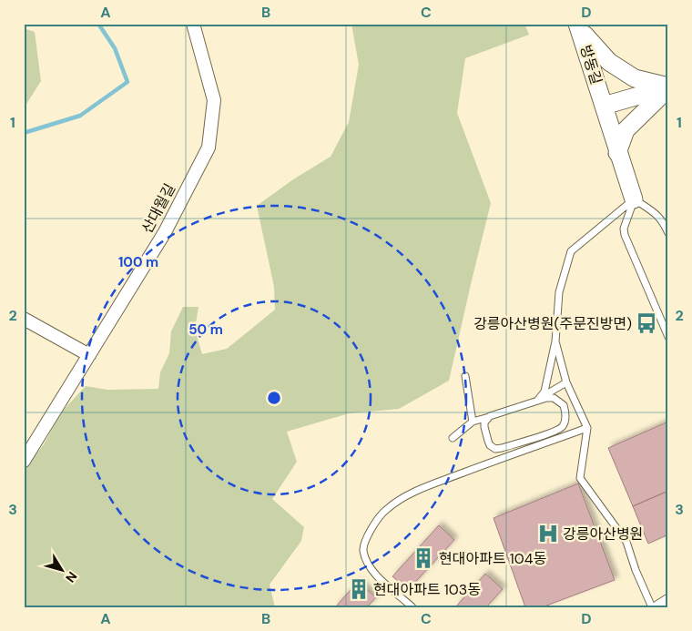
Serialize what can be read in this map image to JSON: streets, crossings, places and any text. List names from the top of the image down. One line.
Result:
{"streets":{"street":["방동길","산대월길"]},"places":{"bus stop":["강릉아산병원(주문진방면)"],"hospital":["강릉아산병원"],"building":["현대아파트 104동","현대아파트 103동"]},"north":"bottom right","grid":{"columns":["A","B","C","D"],"rows":["1","2","3"]},"rings":["100 m","50 m"]}
